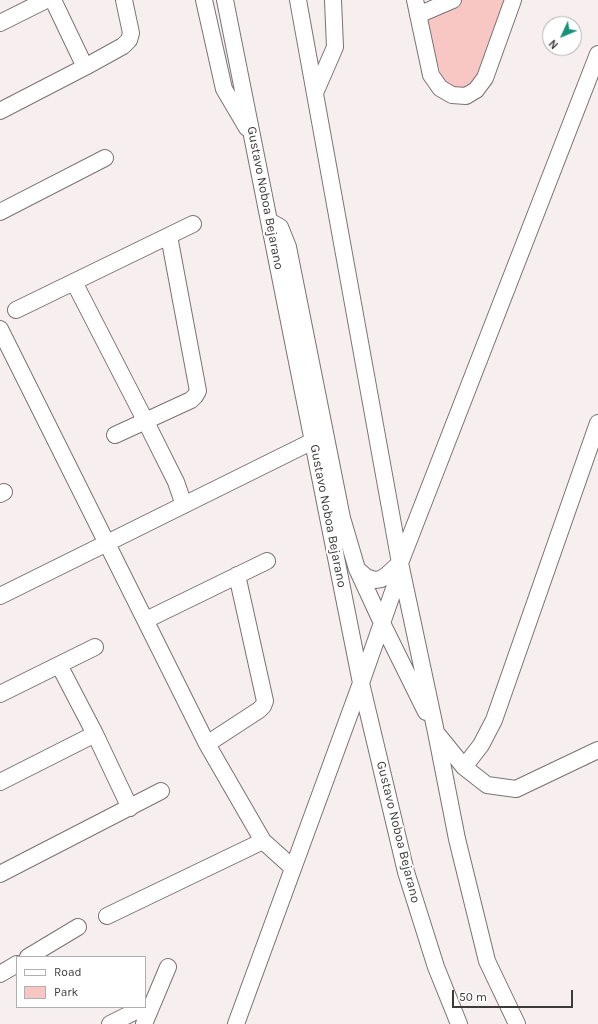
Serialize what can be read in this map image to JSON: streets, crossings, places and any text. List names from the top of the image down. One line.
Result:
{"streets":{"street":["Gustavo Noboa Bejarano"]},"legend":["Road","Park"],"scale_bar":"50 m","north":"bottom left"}
